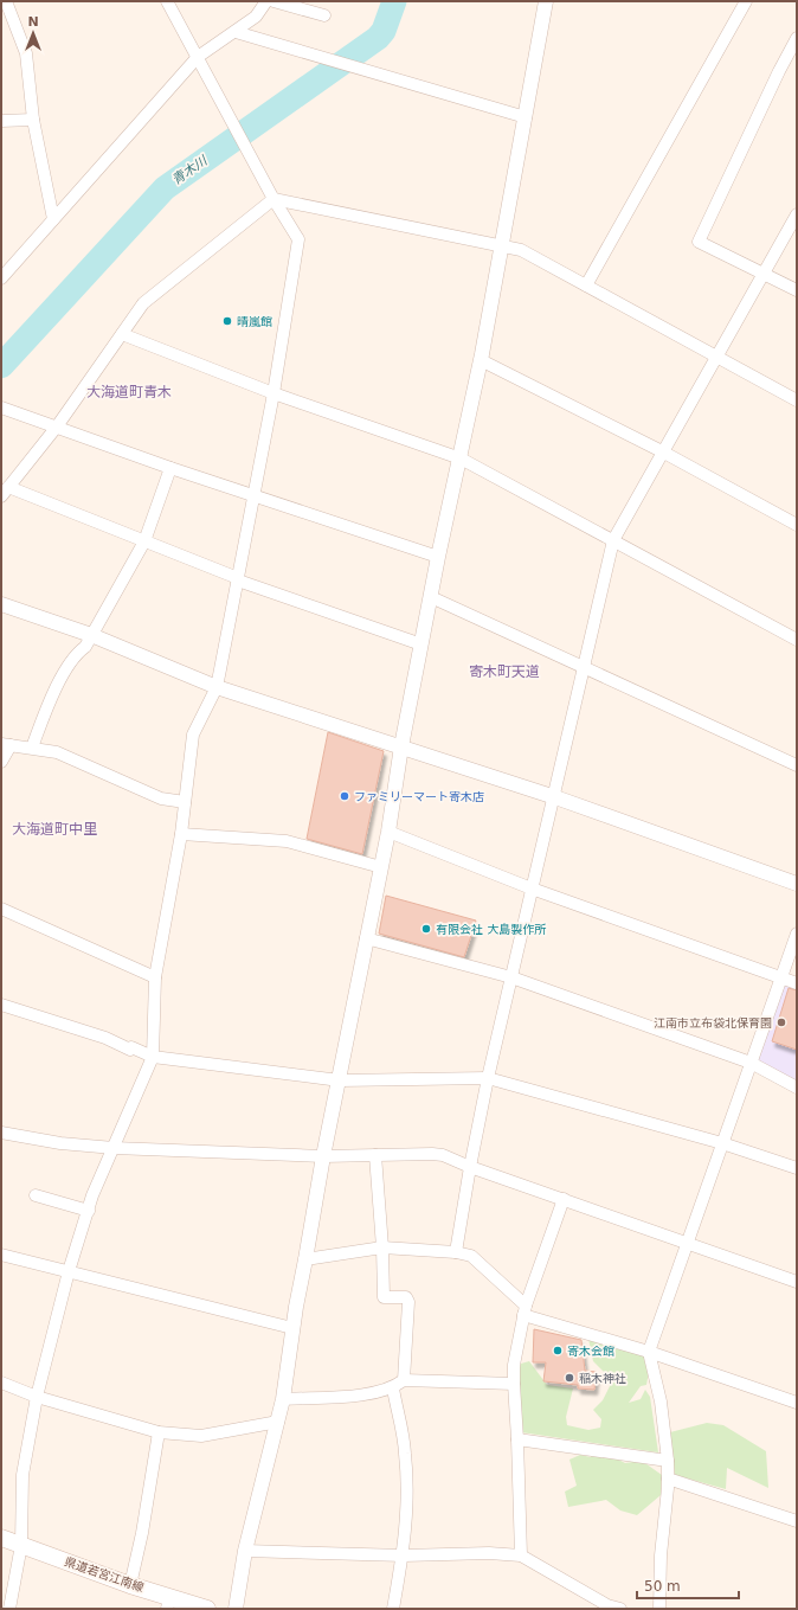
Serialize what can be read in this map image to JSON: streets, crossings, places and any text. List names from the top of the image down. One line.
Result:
{"streets":{"main road":["県道若宮江南線"]},"districts":["大海道町青木","寄木町天道","大海道町中里"],"water":["青木川"],"places":["晴嵐館","ファミリーマート寄木店","有限会社 大島製作所","江南市立布袋北保育園","寄木会館","稲木神社"],"scale_bar":"50 m","north":"top"}
